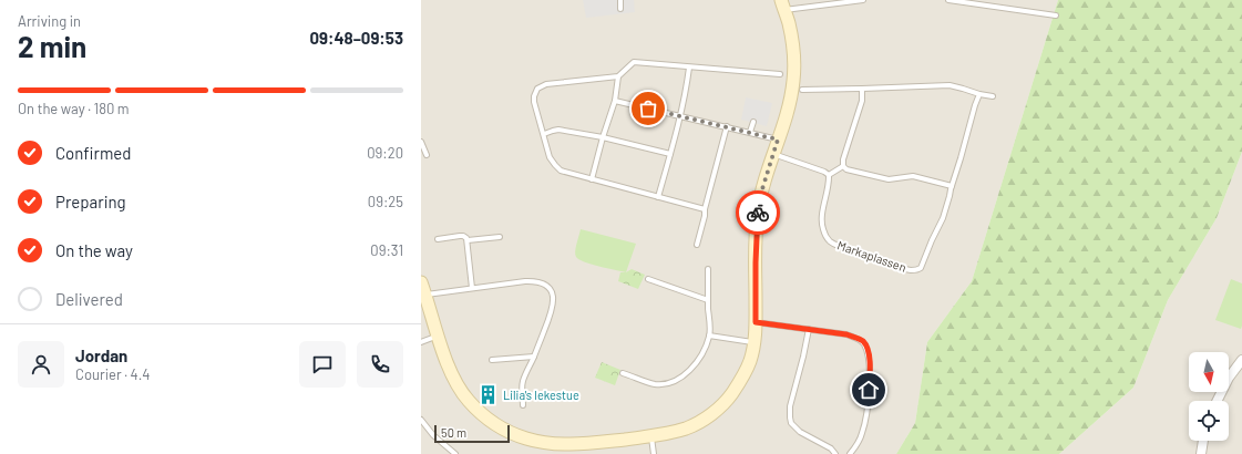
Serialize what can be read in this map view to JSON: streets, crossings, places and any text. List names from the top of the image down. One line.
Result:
{"streets":{"lane":["Markaplassen"]},"places":{"building":["Lilia's lekestue"]},"scale_bar":"50 m","north":"bottom","page":{"heading":["2 min","Arriving in","09:48–09:53"],"panel":["Jordan","Courier · 4.4"],"bar":"On the way · 180 m","list":[["Confirmed","09:20"],["Preparing","09:25"],["On the way","09:31"],"Delivered"],"scale":"50 m"}}
